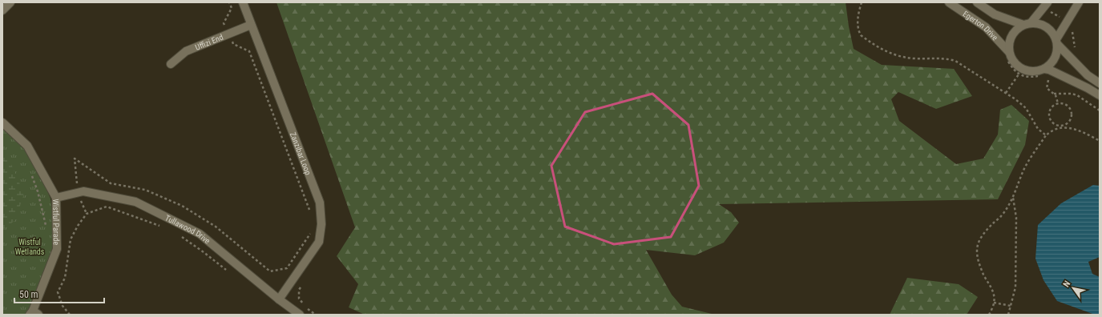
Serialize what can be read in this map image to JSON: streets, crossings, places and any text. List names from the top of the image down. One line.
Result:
{"streets":{"street":["Egerton Drive","Uffizi End","Zanzibar Loop","Wistful Parade","Tullawood Drive"]},"crossings":[["Uffizi End","Zanzibar Loop"],["Zanzibar Loop","Tullawood Drive"],["Wistful Parade","Tullawood Drive"]],"parks":["Wistful Wetlands"],"scale_bar":"50 m","north":"top left"}
